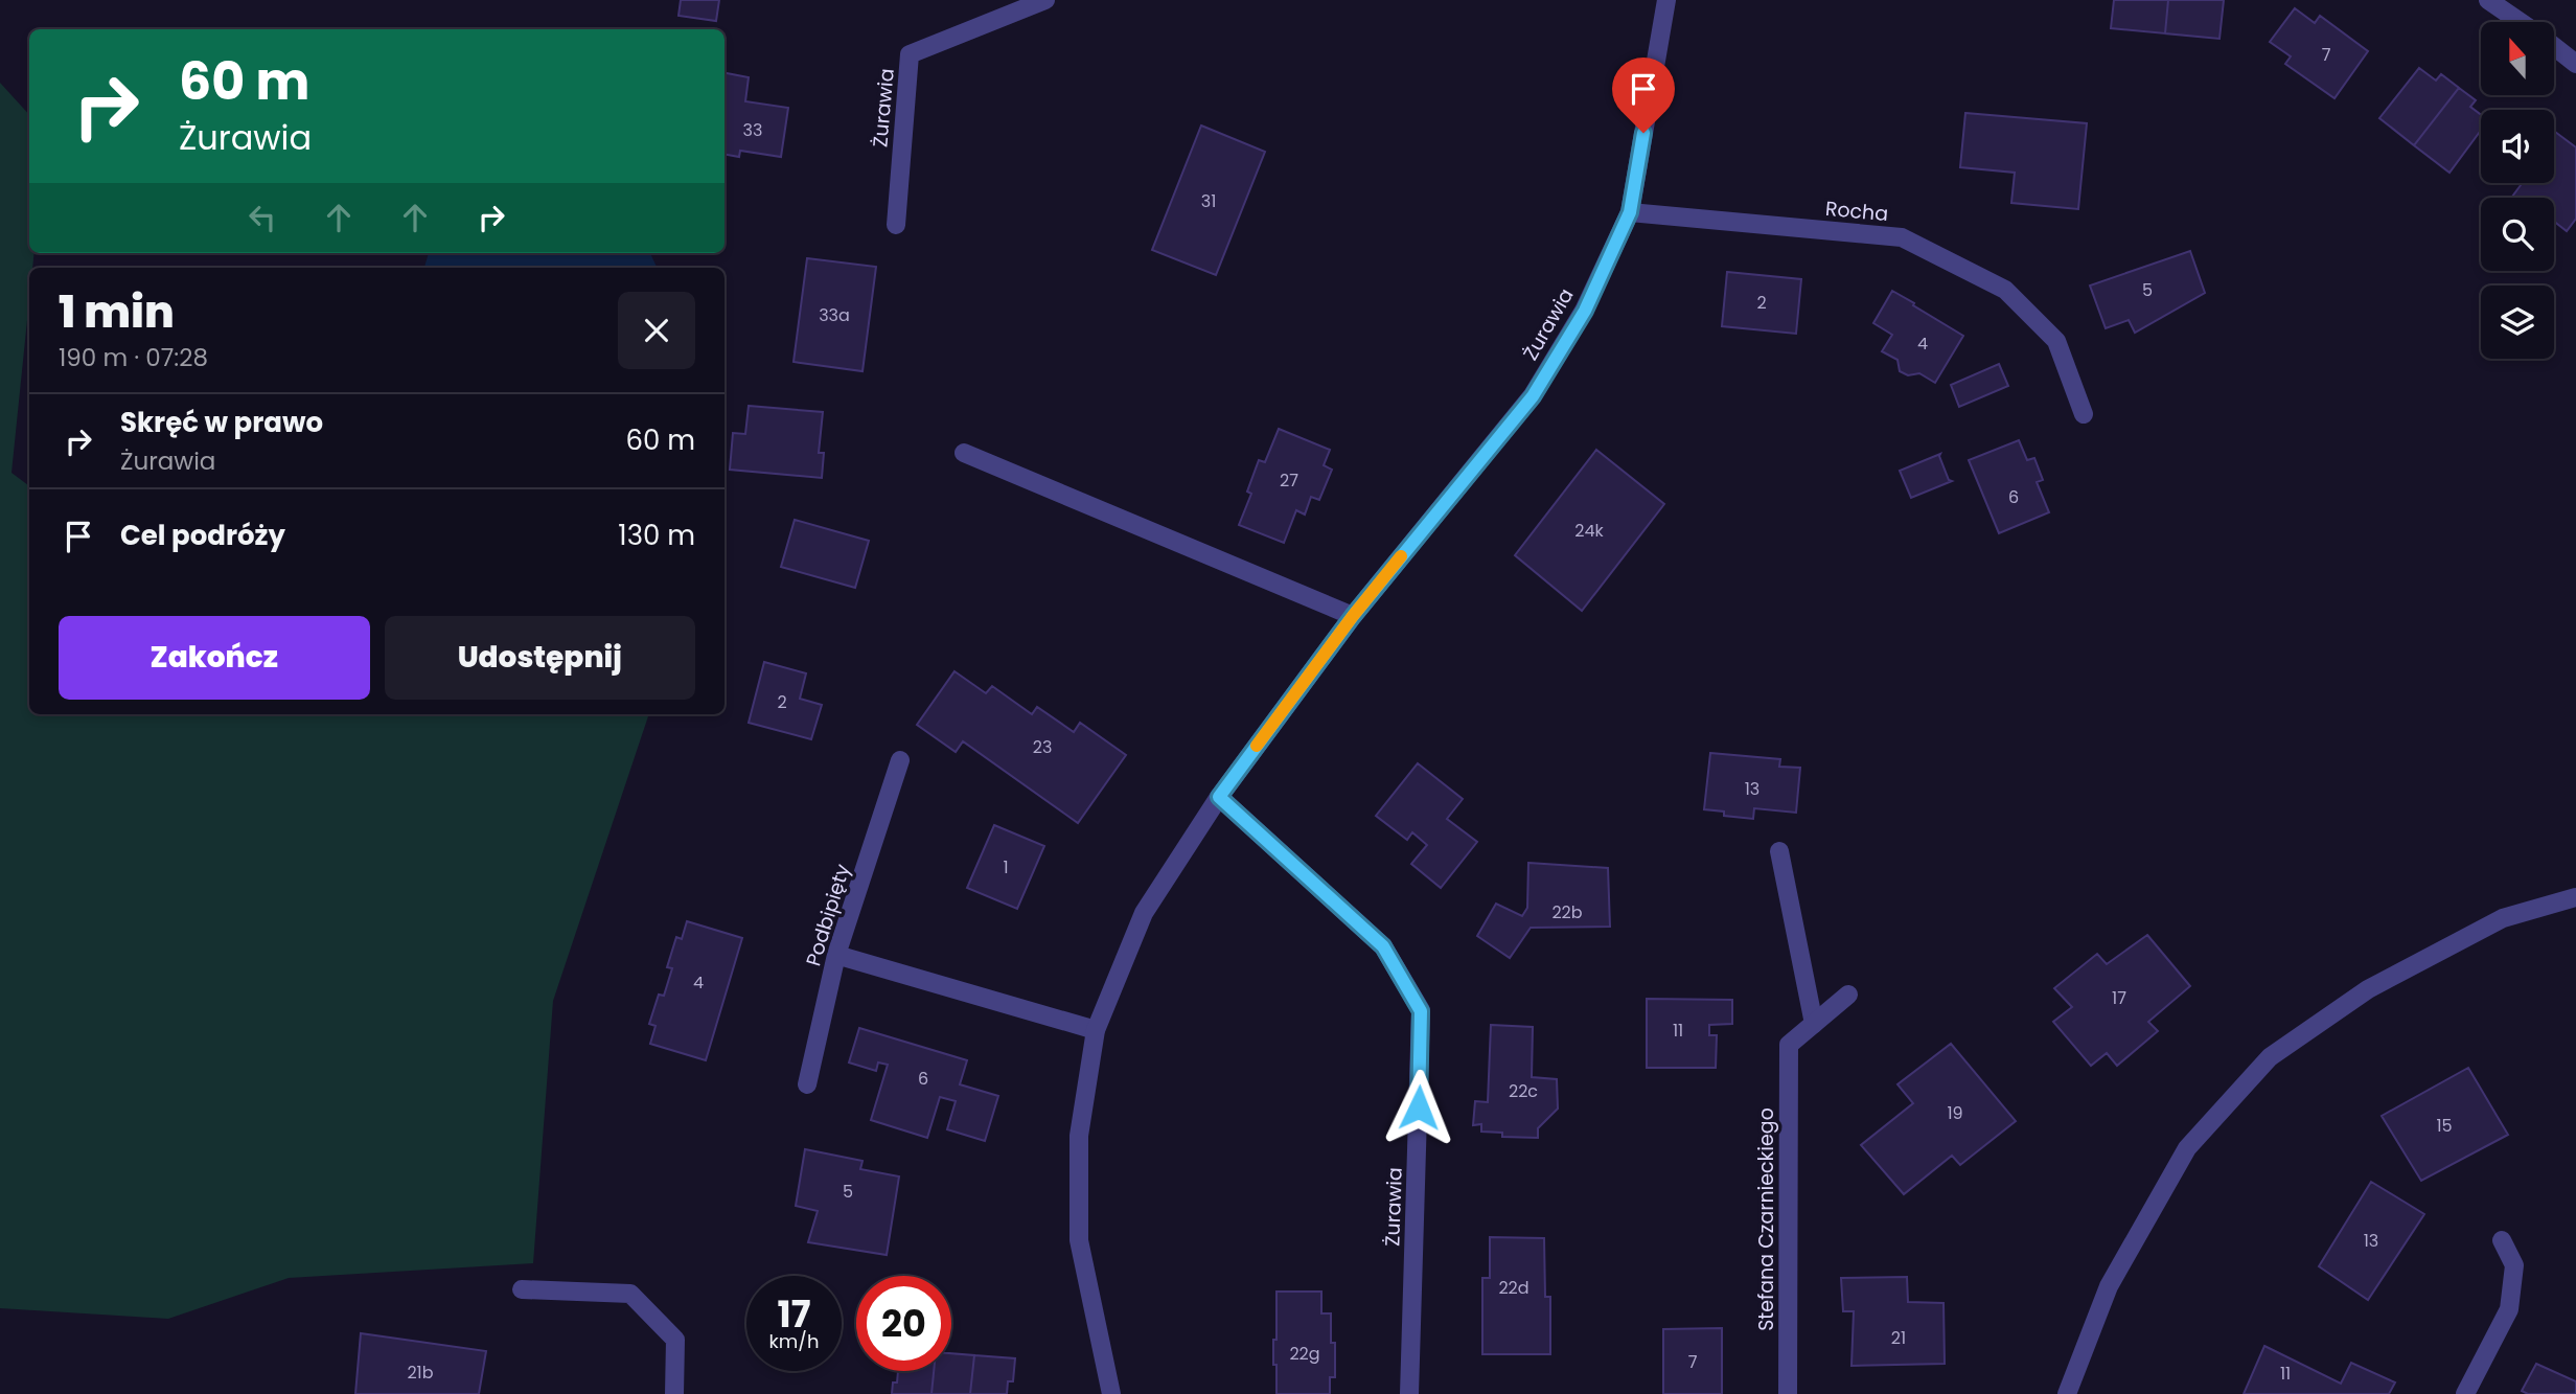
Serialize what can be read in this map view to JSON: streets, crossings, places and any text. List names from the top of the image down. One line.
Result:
{"streets":{"street":["Żurawia","Rocha","Podbipięty","Stefana Czarnieckiego"]},"crossings":[["Żurawia","Rocha"]],"house_numbers":["7","33","31","5","2","33a","4","27","6","24k","2","23","13","1","22b","4","17","11","6","22c","19","15","5","13","22d","21","22g","7","21b","11"],"north":"top","page":{"turn":["60 m","Żurawia"],"heading":["1 min","190 m · 07:28"],"list":[{"name":"Skręć w prawo","note":"Żurawia","value":"60 m"},{"name":"Cel podróży","value":"130 m"}],"buttons":["Zakończ","Udostępnij"],"speed":"17 km/h","limit":"20"}}
